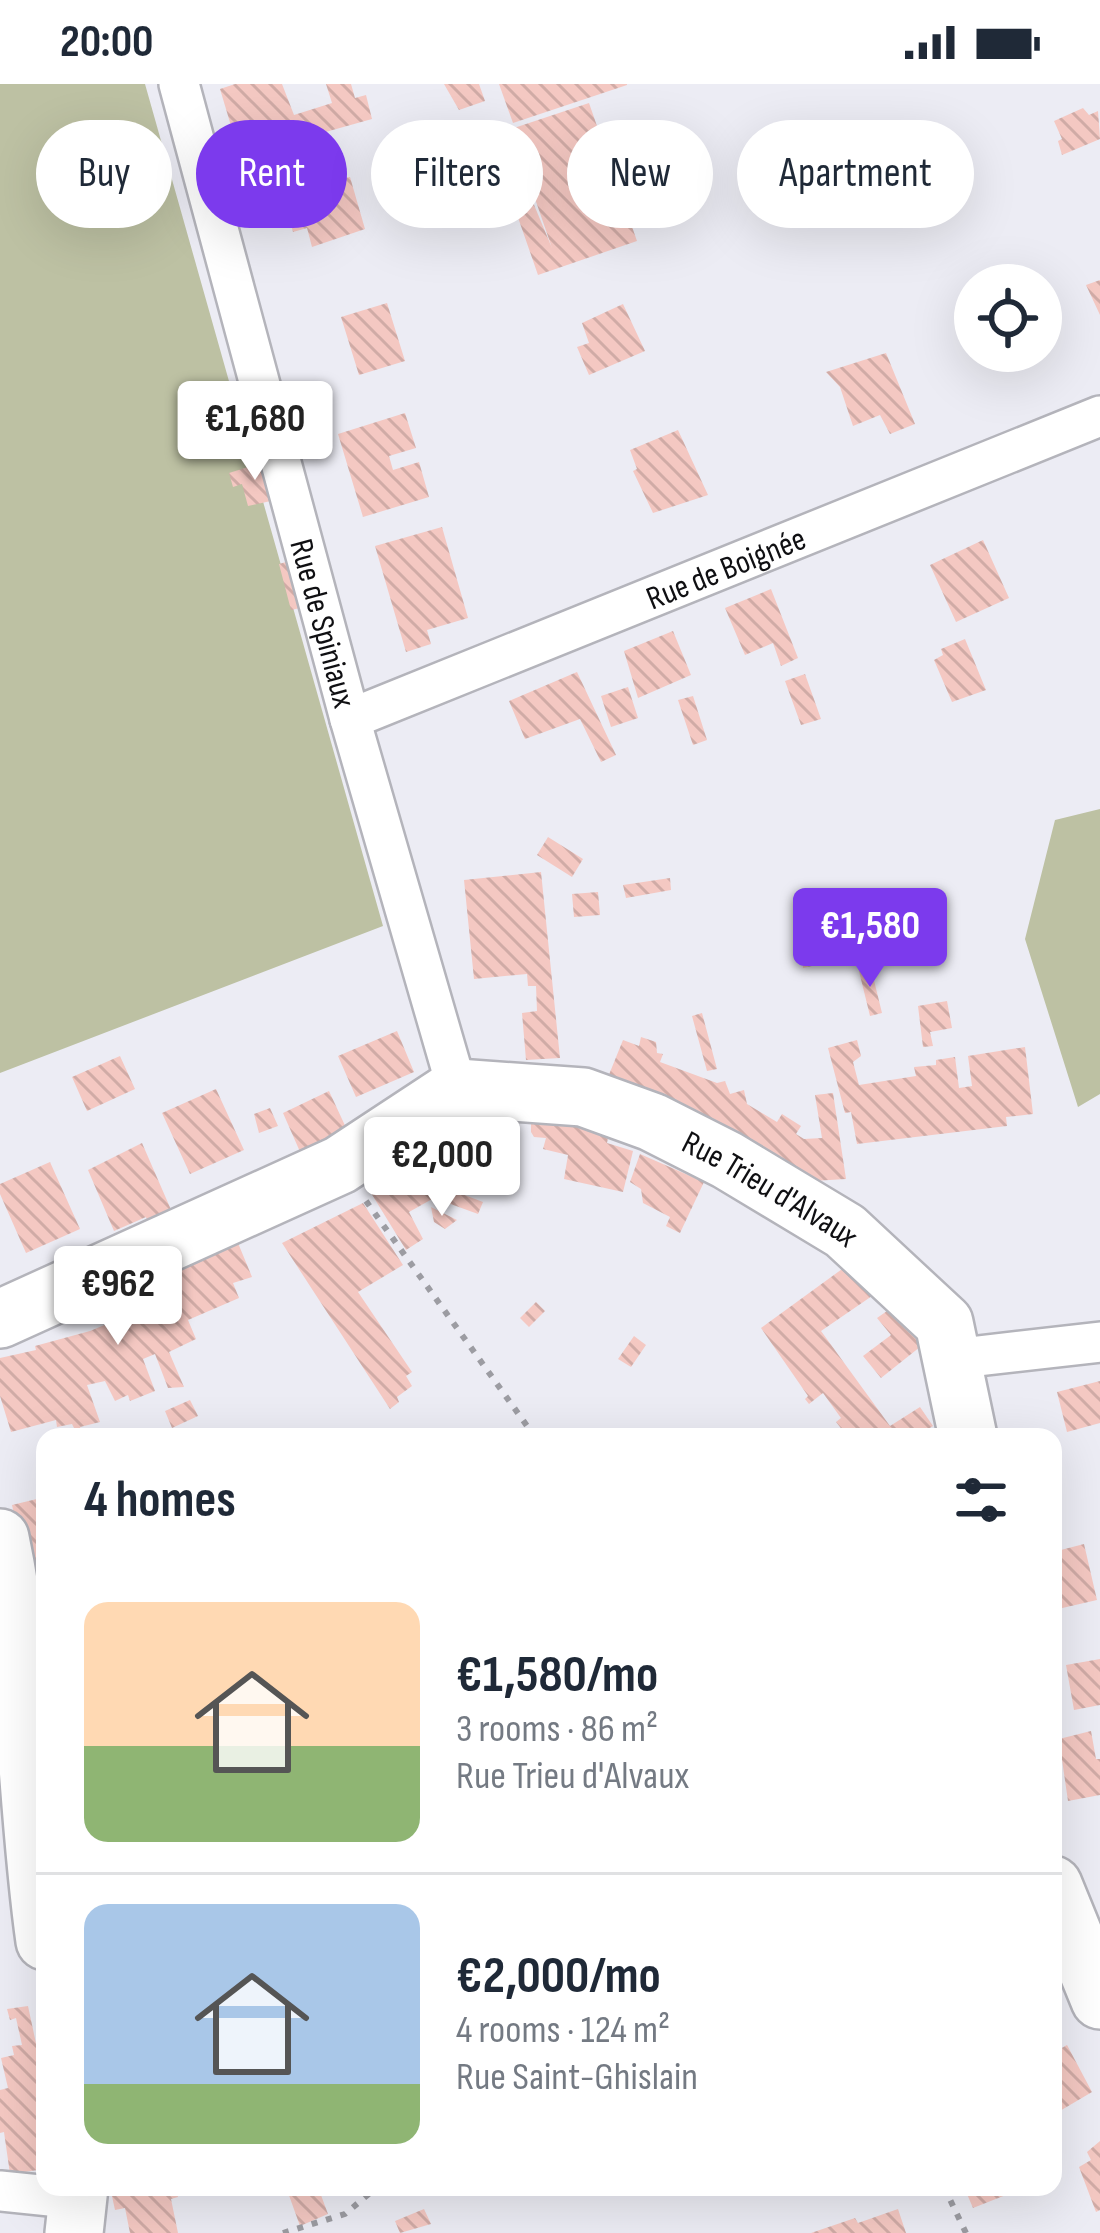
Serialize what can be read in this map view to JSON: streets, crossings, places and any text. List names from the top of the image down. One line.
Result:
{"streets":{"main road":["Rue Trieu d'Alvaux"],"street":["Rue de Boignée","Rue de Spiniaux"]},"crossings":[["Rue de Boignée","Rue de Spiniaux"],["Rue de Spiniaux","Rue Trieu d'Alvaux"]],"page":{"status":"20:00","chip":["Buy","Rent","Filters","New","Apartment"],"price":["€1,680","€1,580","€2,000","€962"],"heading":"4 homes","list":[{"name":"€1,580/mo","note":"3 rooms · 86 m² · Rue Trieu d'Alvaux"},{"name":"€2,000/mo","note":"4 rooms · 124 m² · Rue Saint-Ghislain"}]}}
